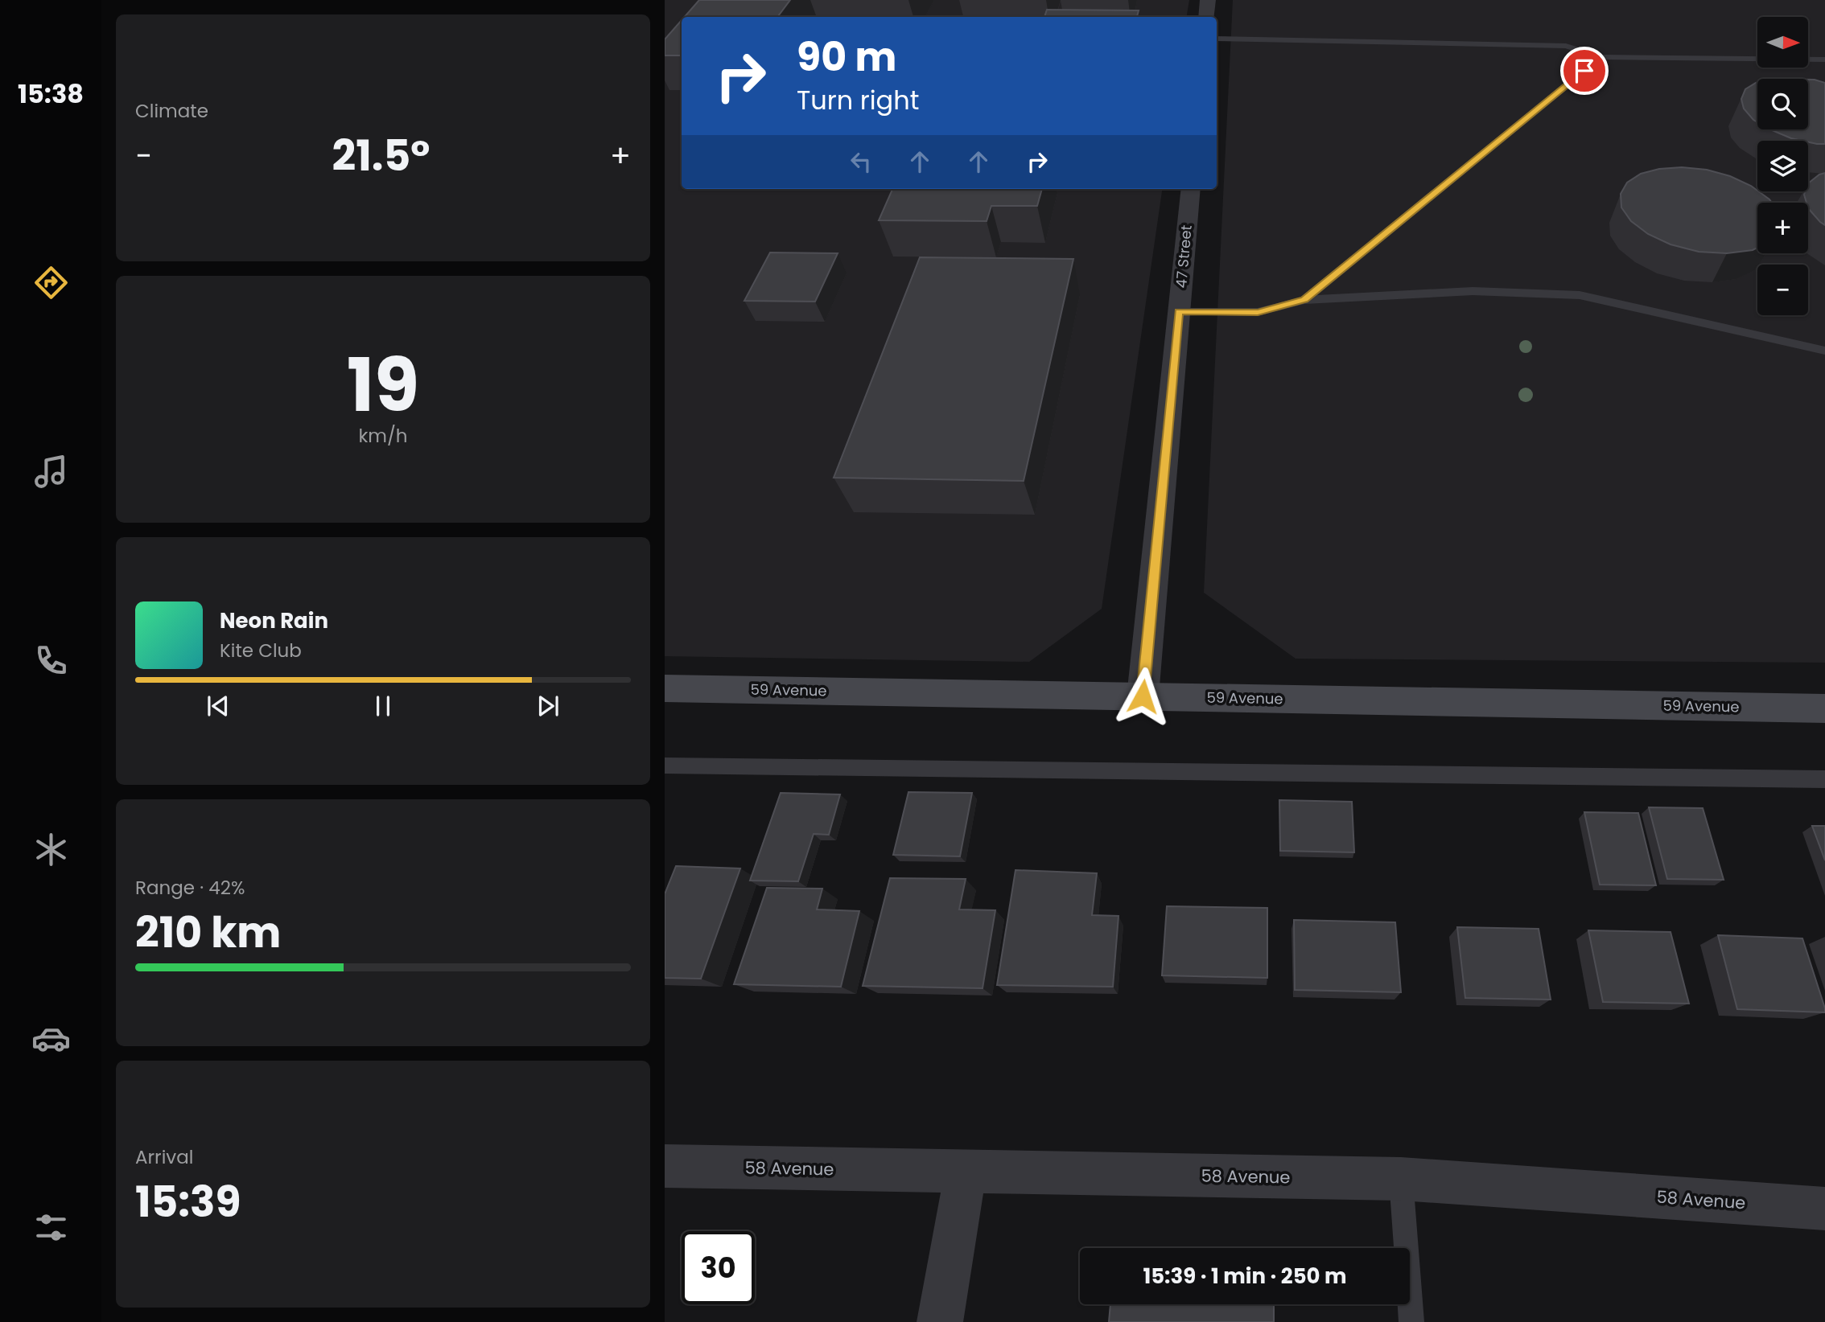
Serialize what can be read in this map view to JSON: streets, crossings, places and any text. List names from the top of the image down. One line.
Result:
{"streets":{"street":["47 Street","59 Avenue","58 Avenue"]},"crossings":[["47 Street","59 Avenue"]],"north":"right","page":{"tabs":"15:38","tile":["Climate",["19","km/h"],["Range · 42%","210 km"],["Arrival","15:39"]],"map_buttons":["+","−"],"turn":["90 m","Turn right"],"heat":["−","21.5°","+"],"song":["Neon Rain","Kite Club"],"limit":"30","trip":"15:39 · 1 min · 250 m"}}
